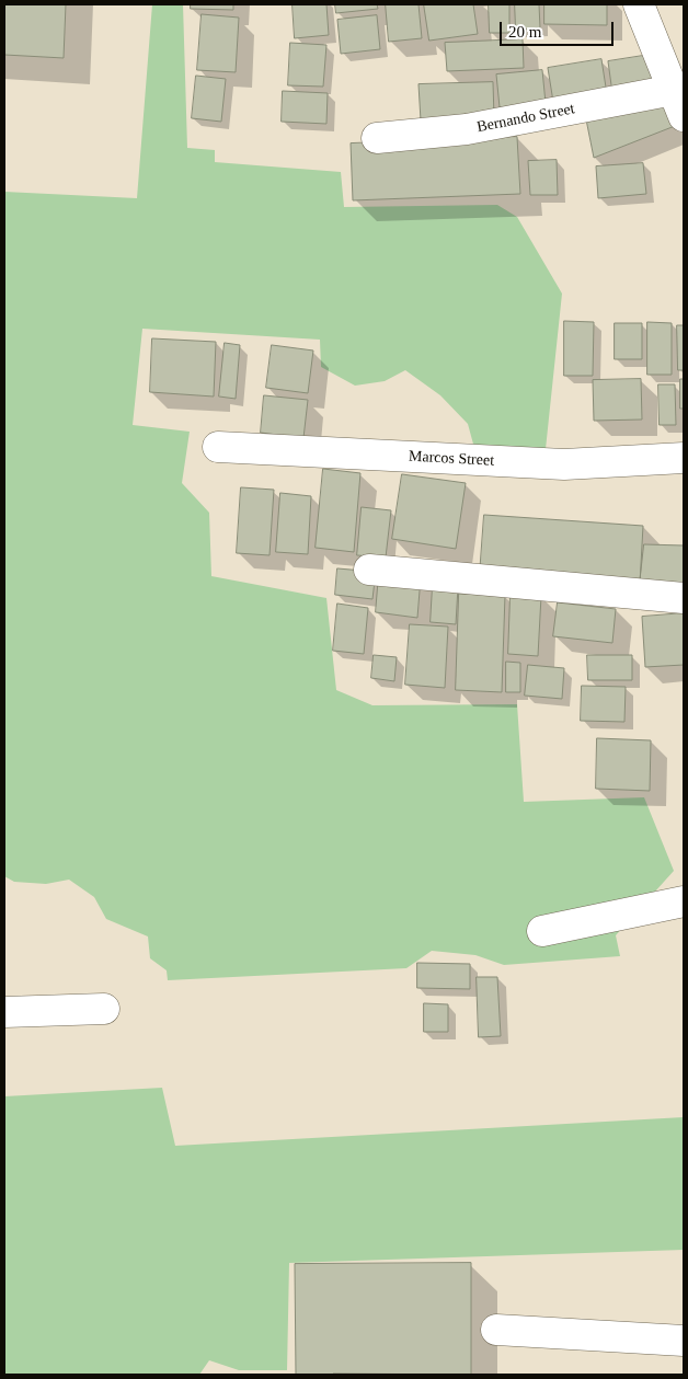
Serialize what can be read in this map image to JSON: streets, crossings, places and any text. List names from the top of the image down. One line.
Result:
{"streets":{"street":["Bernando Street","Marcos Street"]},"scale_bar":"20 m"}
